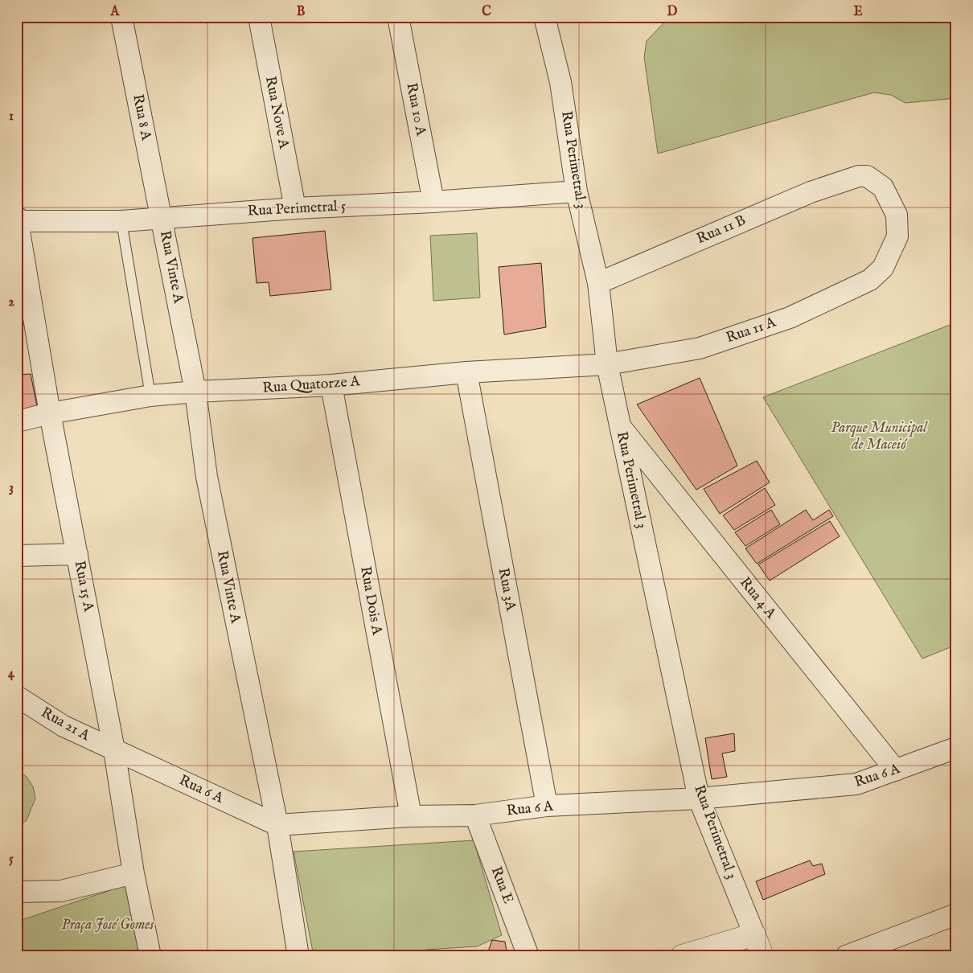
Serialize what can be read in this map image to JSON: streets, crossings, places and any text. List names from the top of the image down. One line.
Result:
{"streets":{"street":["Rua 10 A","Rua Nove A","Rua 8 A","Rua Perimetral 3","Rua Perimetral 5","Rua 11 B","Rua Vinte A","Rua 11 A","Rua Quatorze A","Rua 15 A","Rua 3A","Rua 4 A","Rua Dois A","Rua 21 A","Rua 6 A","Rua E"]},"crossings":[["Rua 10 A","Rua Perimetral 5"],["Rua Nove A","Rua Perimetral 5"],["Rua 8 A","Rua Perimetral 5"],["Rua 8 A","Rua Vinte A"],["Rua Perimetral 3","Rua Perimetral 5"],["Rua Perimetral 3","Rua 11 B"],["Rua Perimetral 3","Rua 11 A"],["Rua Perimetral 3","Rua Quatorze A"],["Rua Perimetral 3","Rua 4 A"],["Rua Perimetral 3","Rua 6 A"],["Rua Perimetral 5","Rua Vinte A"],["Rua Perimetral 5","Rua 15 A"],["Rua 11 B","Rua 11 A"],["Rua Vinte A","Rua Quatorze A"],["Rua Vinte A","Rua 6 A"],["Rua 11 A","Rua Quatorze A"],["Rua Quatorze A","Rua 15 A"],["Rua Quatorze A","Rua 3A"],["Rua Quatorze A","Rua Dois A"],["Rua 15 A","Rua 21 A"],["Rua 15 A","Rua 6 A"],["Rua 3A","Rua 6 A"],["Rua 4 A","Rua 6 A"],["Rua Dois A","Rua 6 A"],["Rua 21 A","Rua 6 A"],["Rua 6 A","Rua E"]],"parks":["Parque Municipal de Maceió","Praça José Gomes"],"grid":{"columns":["A","B","C","D","E"],"rows":["1","2","3","4","5"]}}
